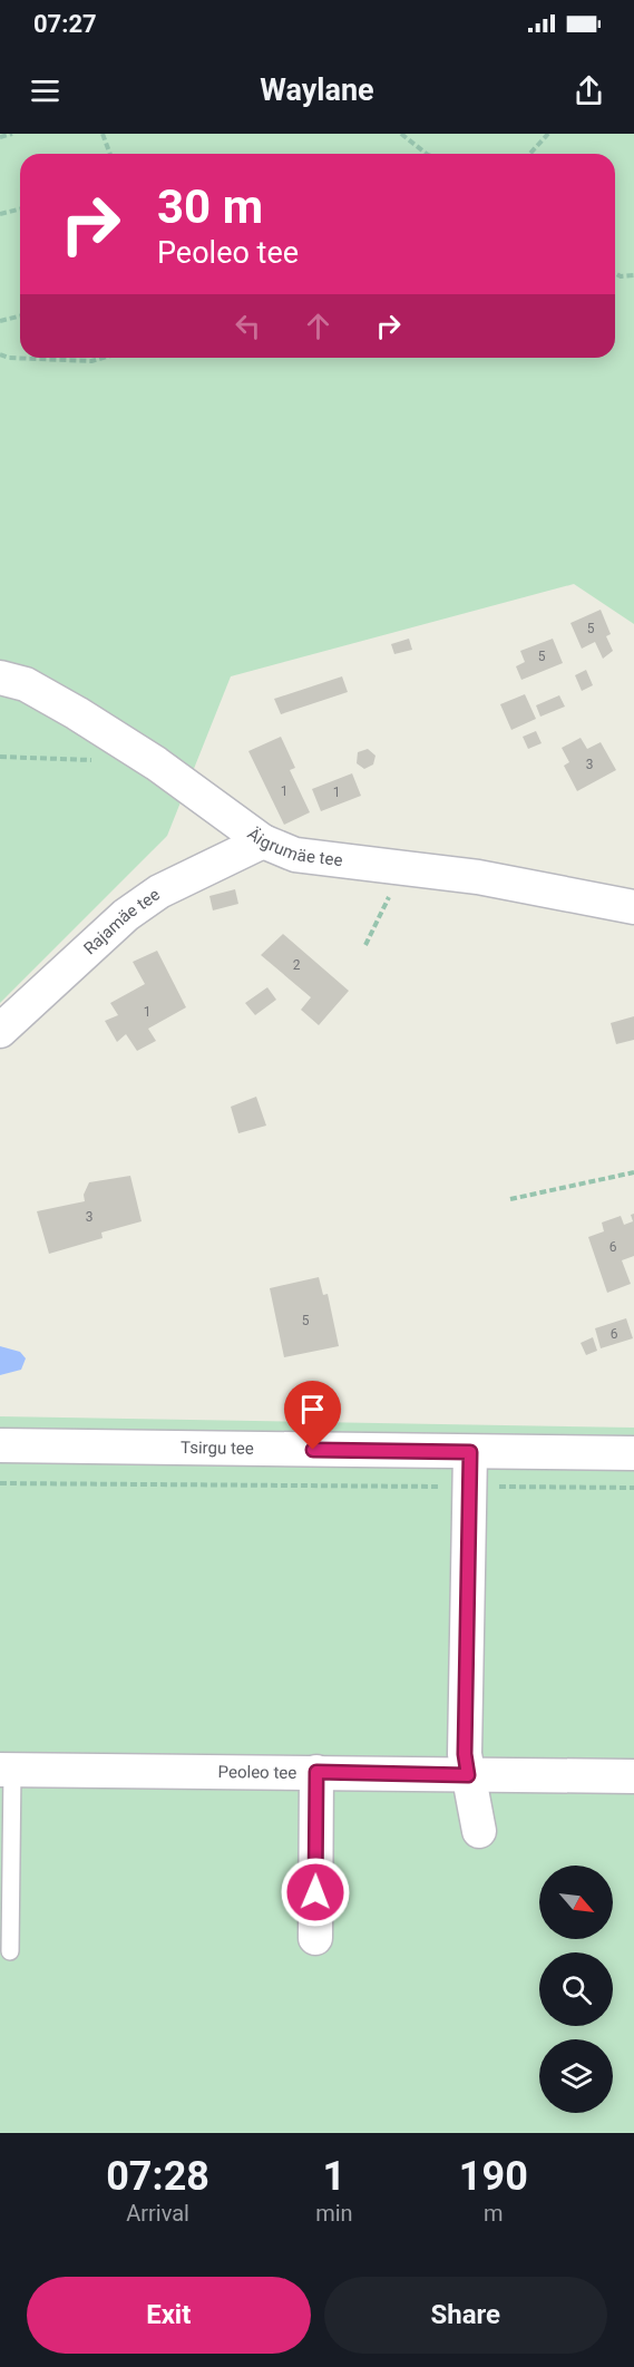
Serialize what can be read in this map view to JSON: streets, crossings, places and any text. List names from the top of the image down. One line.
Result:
{"streets":{"street":["Äigrumäe tee","Rajamäe tee","Tsirgu tee","Peoleo tee"]},"crossings":[["Äigrumäe tee","Rajamäe tee"]],"house_numbers":["5","5","3","1","1","2","1","3","6","5","6"],"north":"bottom right","page":{"status":"07:27","header":"Waylane","turn":["30 m","Peoleo tee"],"eta":["07:28","Arrival","1","min","190","m"],"buttons":["Exit","Share"]}}
